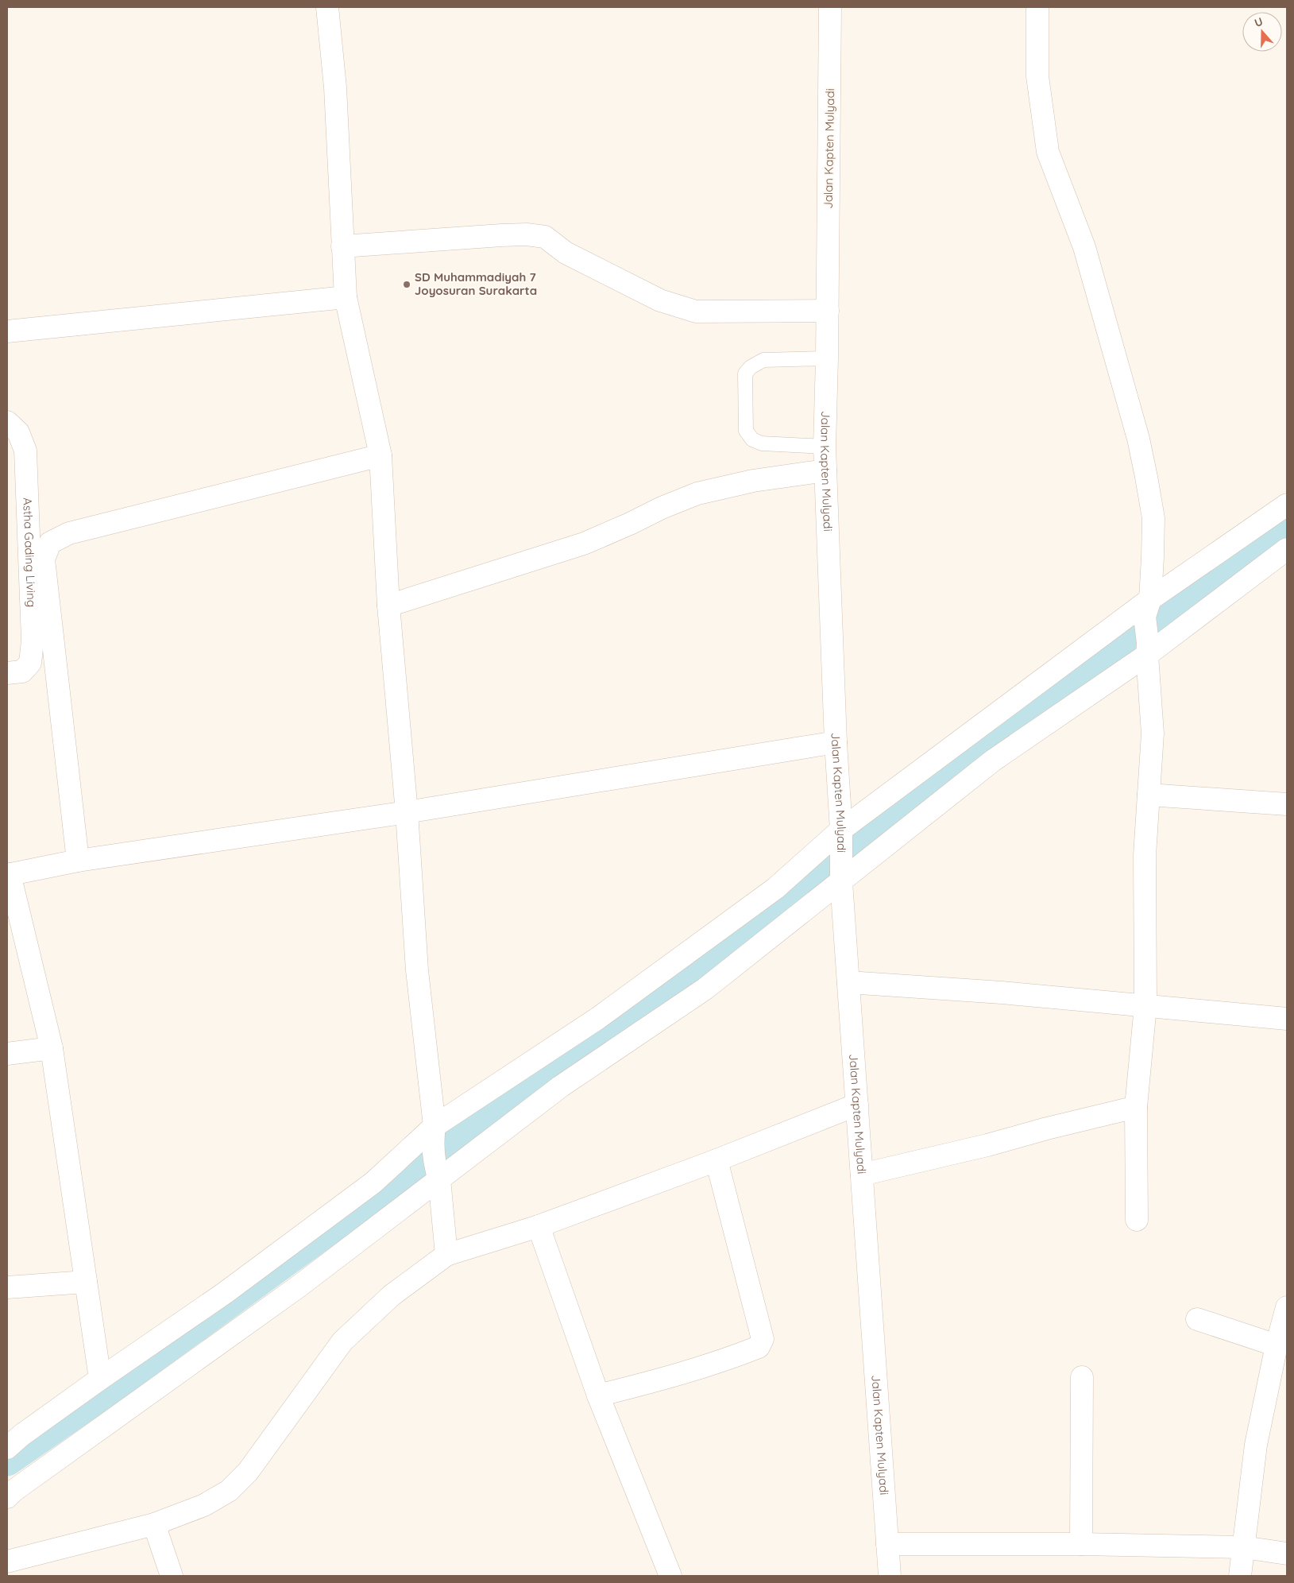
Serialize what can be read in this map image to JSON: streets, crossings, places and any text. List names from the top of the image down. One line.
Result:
{"streets":{"street":["Jalan Kapten Mulyadi","Astha Gading Living"]},"places":["SD Muhammadiyah 7 Joyosuran Surakarta"],"north":"top"}
